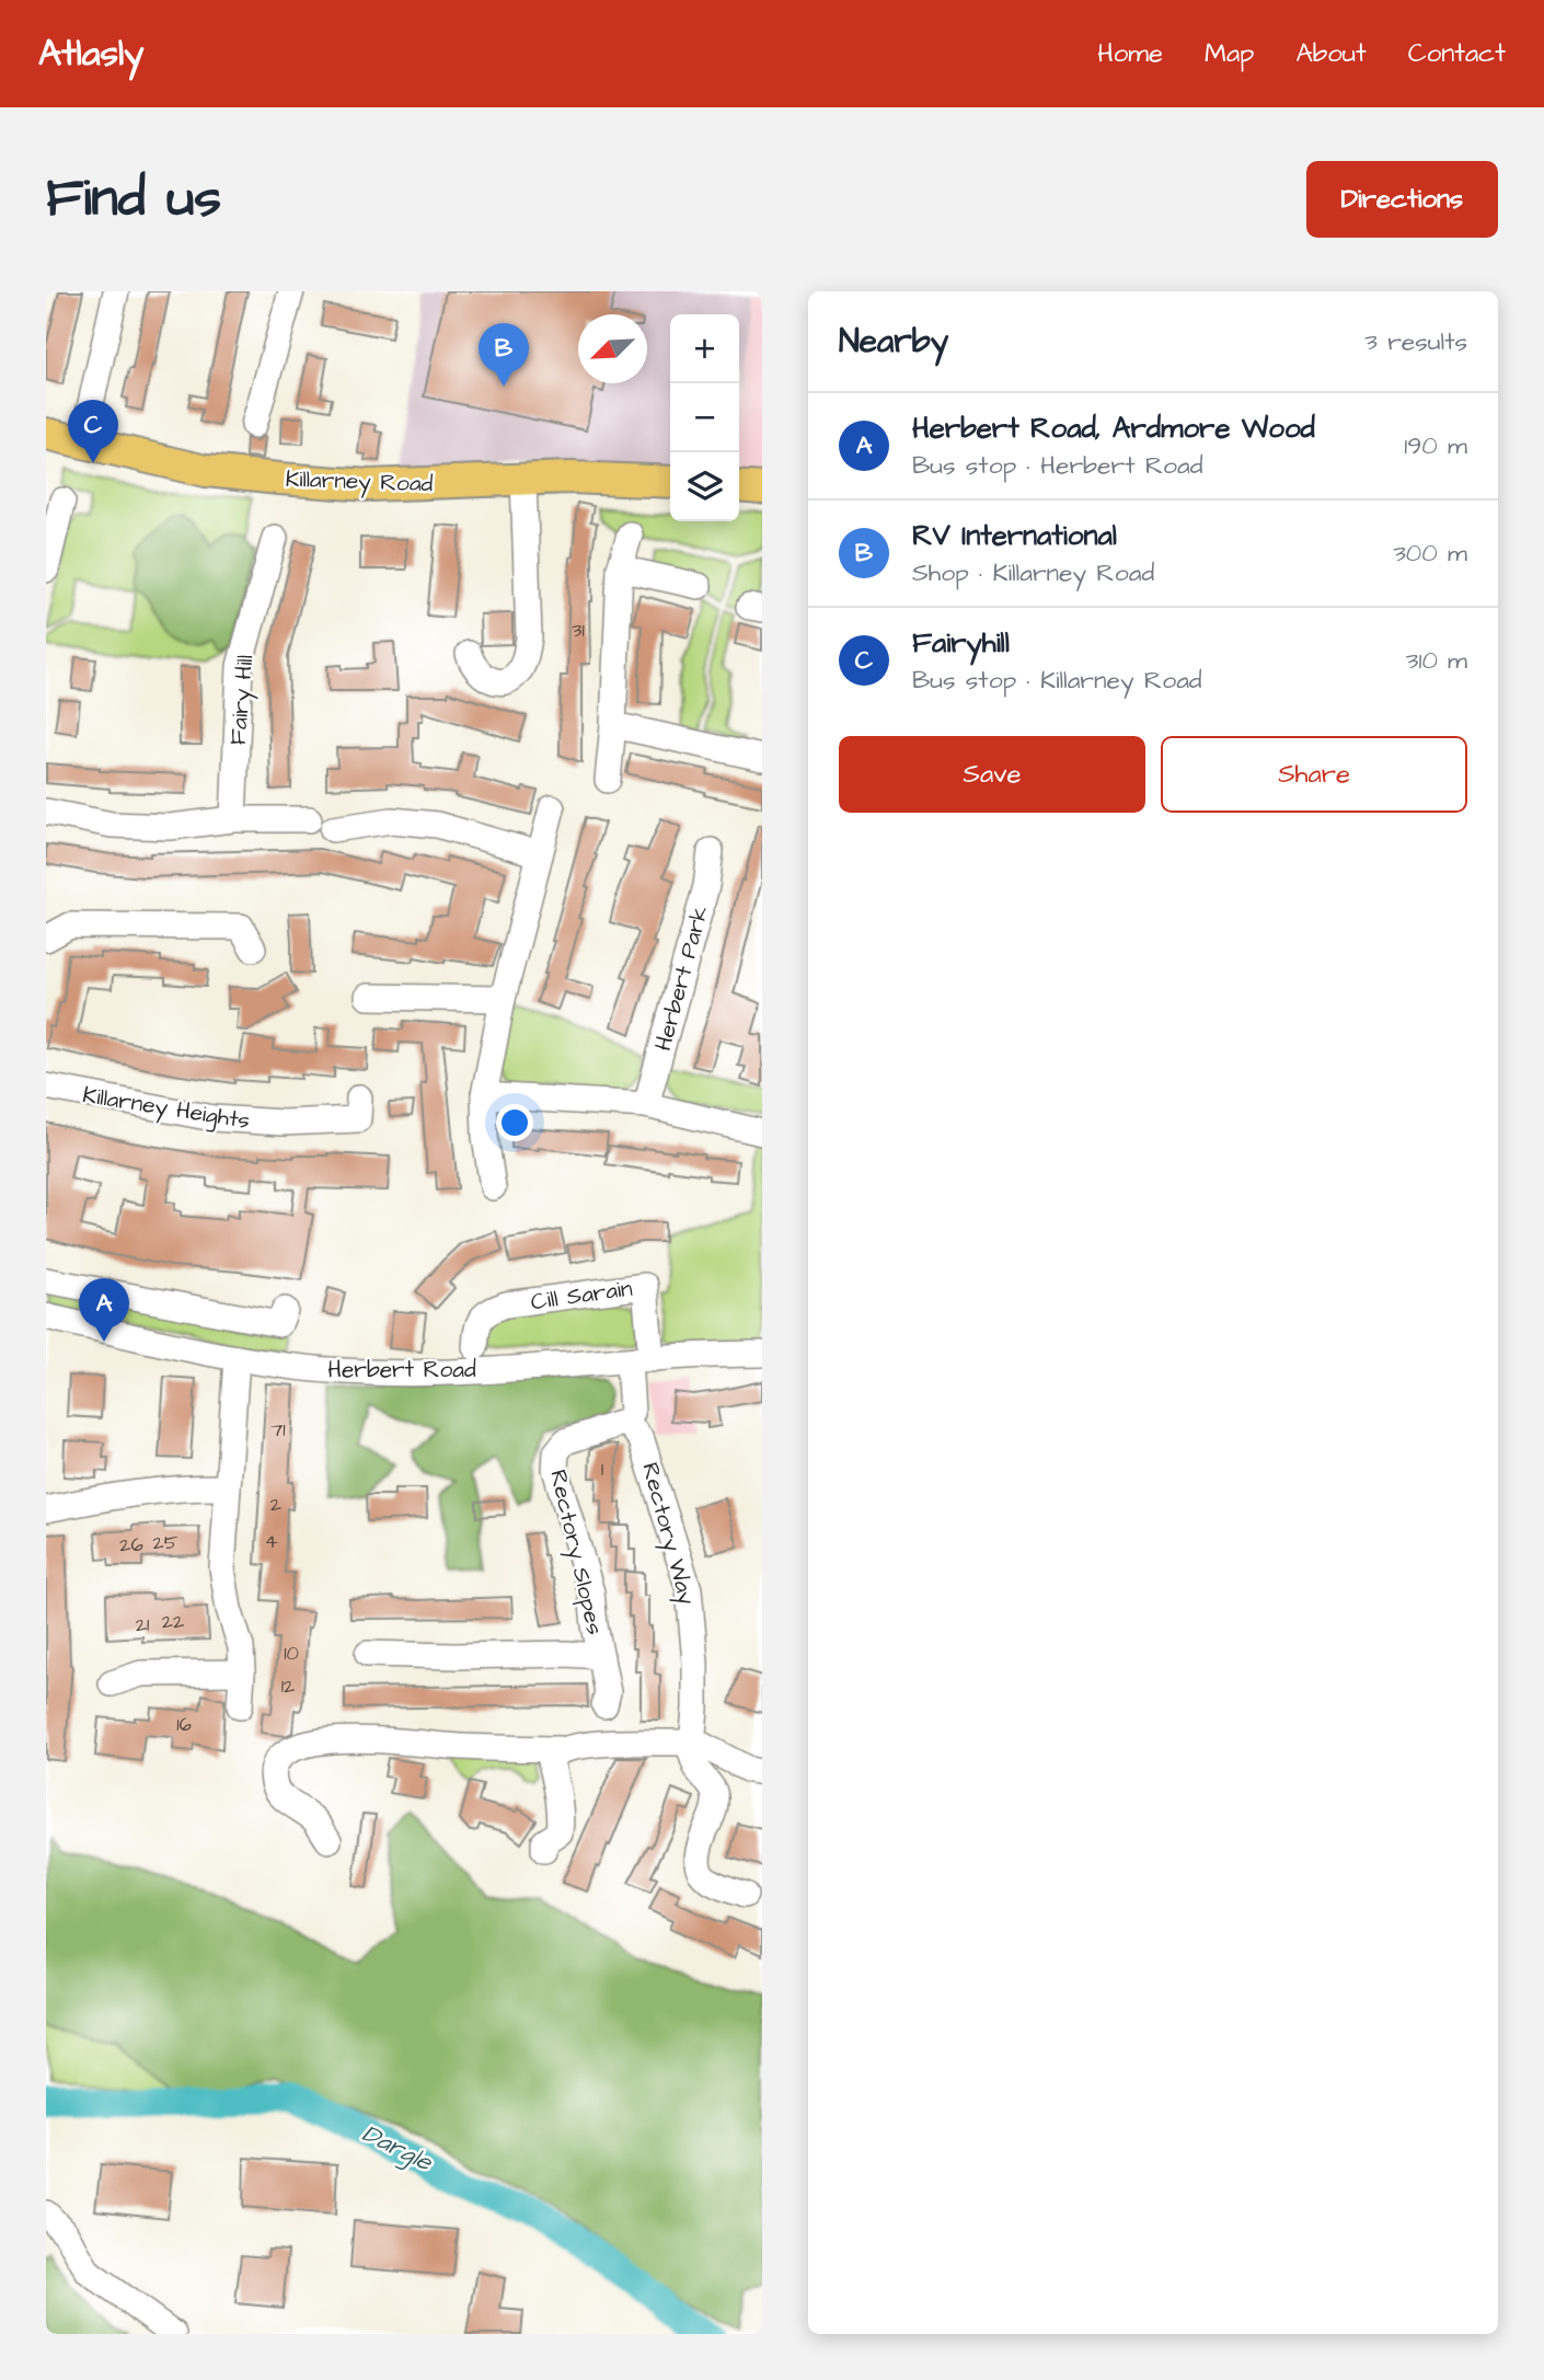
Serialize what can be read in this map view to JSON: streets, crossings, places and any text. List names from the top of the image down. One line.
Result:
{"streets":{"main road":["Killarney Road"],"street":["Fairy Hill","Herbert Park","Killarney Heights","Cill Sarain","Herbert Road","Rectory Way","Rectory Slopes"]},"crossings":[["Cill Sarain","Herbert Road"],["Rectory Way","Rectory Slopes"]],"water":["Dargle"],"house_numbers":["31","71","1","2","4","25","26","22","21","10","12","16"],"north":"bottom left","page":{"header":"Atlasly","nav":["Home","Map","About","Contact"],"buttons":["Directions",["Save","Share"]],"title":"Find us","heading":["Nearby","3 results"],"map_buttons":["+","−"],"pins":["B","C","A"],"list":[{"mark":"A","name":"Herbert Road, Ardmore Wood","note":"Bus stop · Herbert Road","value":"190 m"},{"mark":"B","name":"RV International","note":"Shop · Killarney Road","value":"300 m"},{"mark":"C","name":"Fairyhill","note":"Bus stop · Killarney Road","value":"310 m"}]}}
